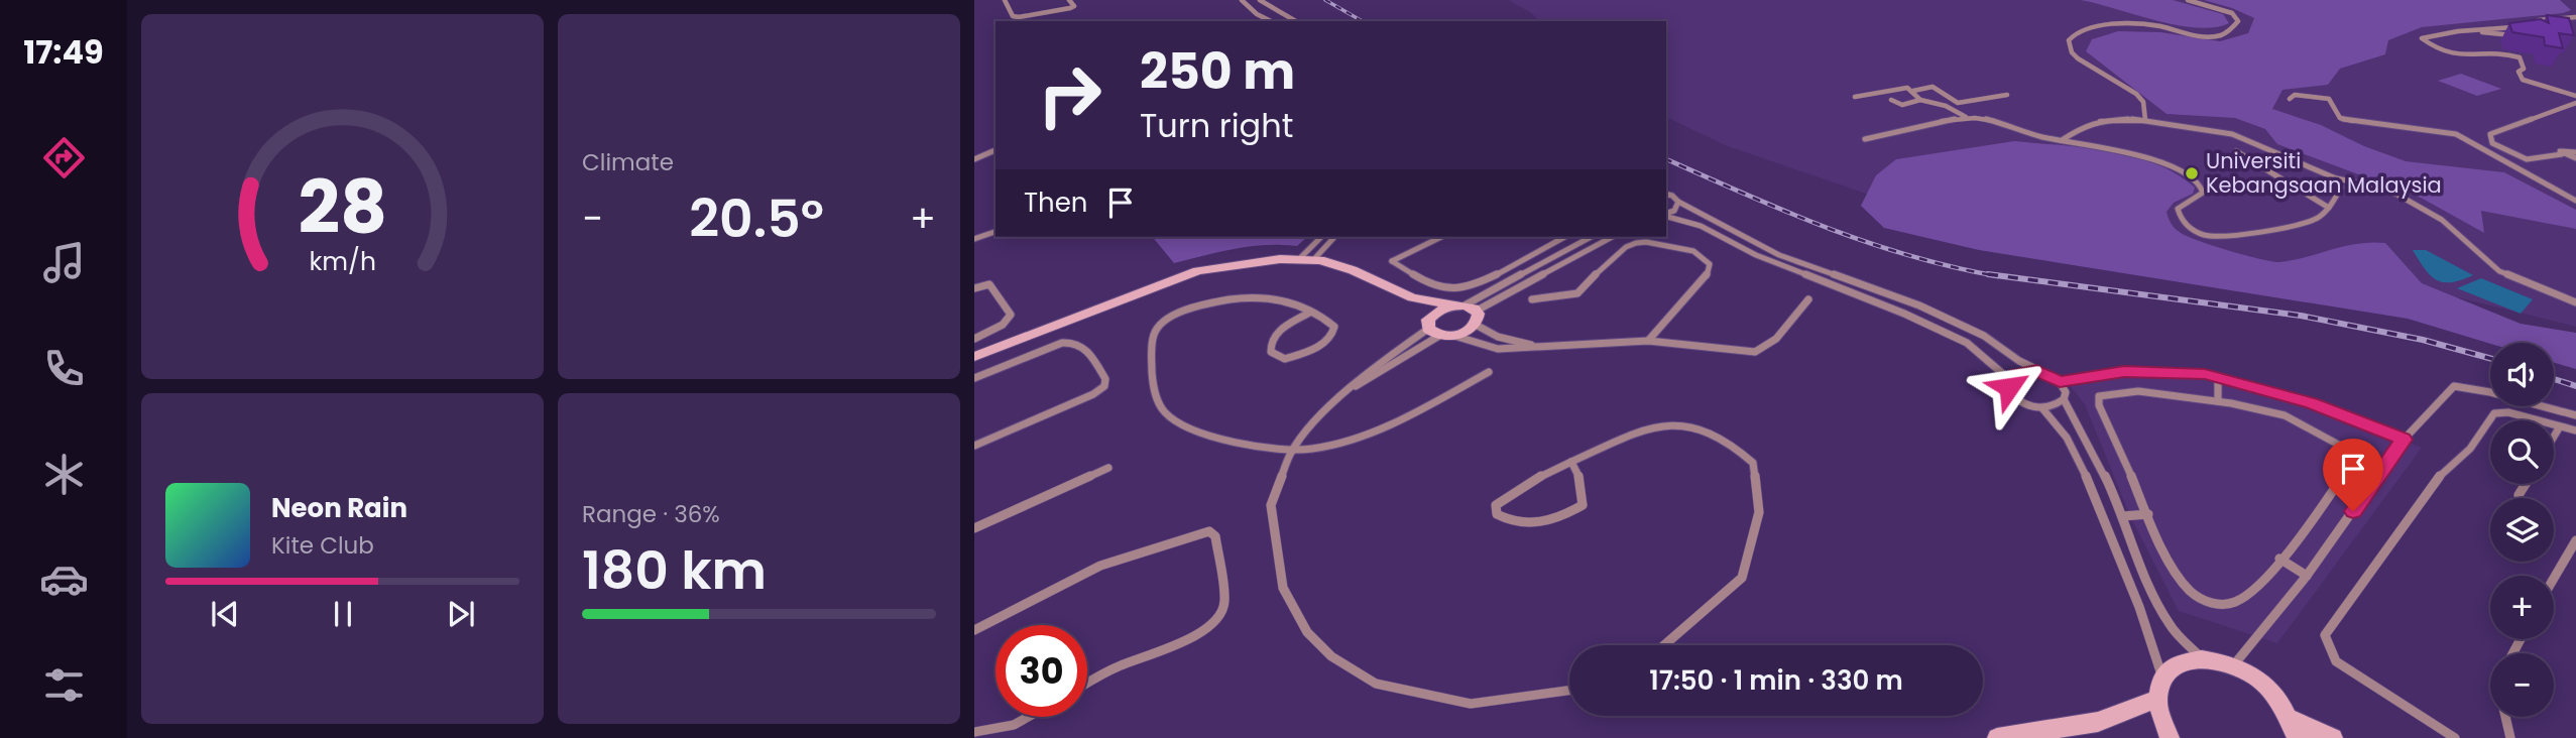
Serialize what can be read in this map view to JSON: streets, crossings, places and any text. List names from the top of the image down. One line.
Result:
{"places":["Universiti Kebangsaan Malaysia"],"page":{"tabs":"17:49","tile":["Climate",["Range · 36%","180 km"]],"turn":["250 m","Turn right"],"then":"Then","heat":["−","20.5°","+"],"map_buttons":["+","−"],"song":["Neon Rain","Kite Club"],"limit":"30","trip":"17:50 · 1 min · 330 m","gauge":["28","km/h"]}}
